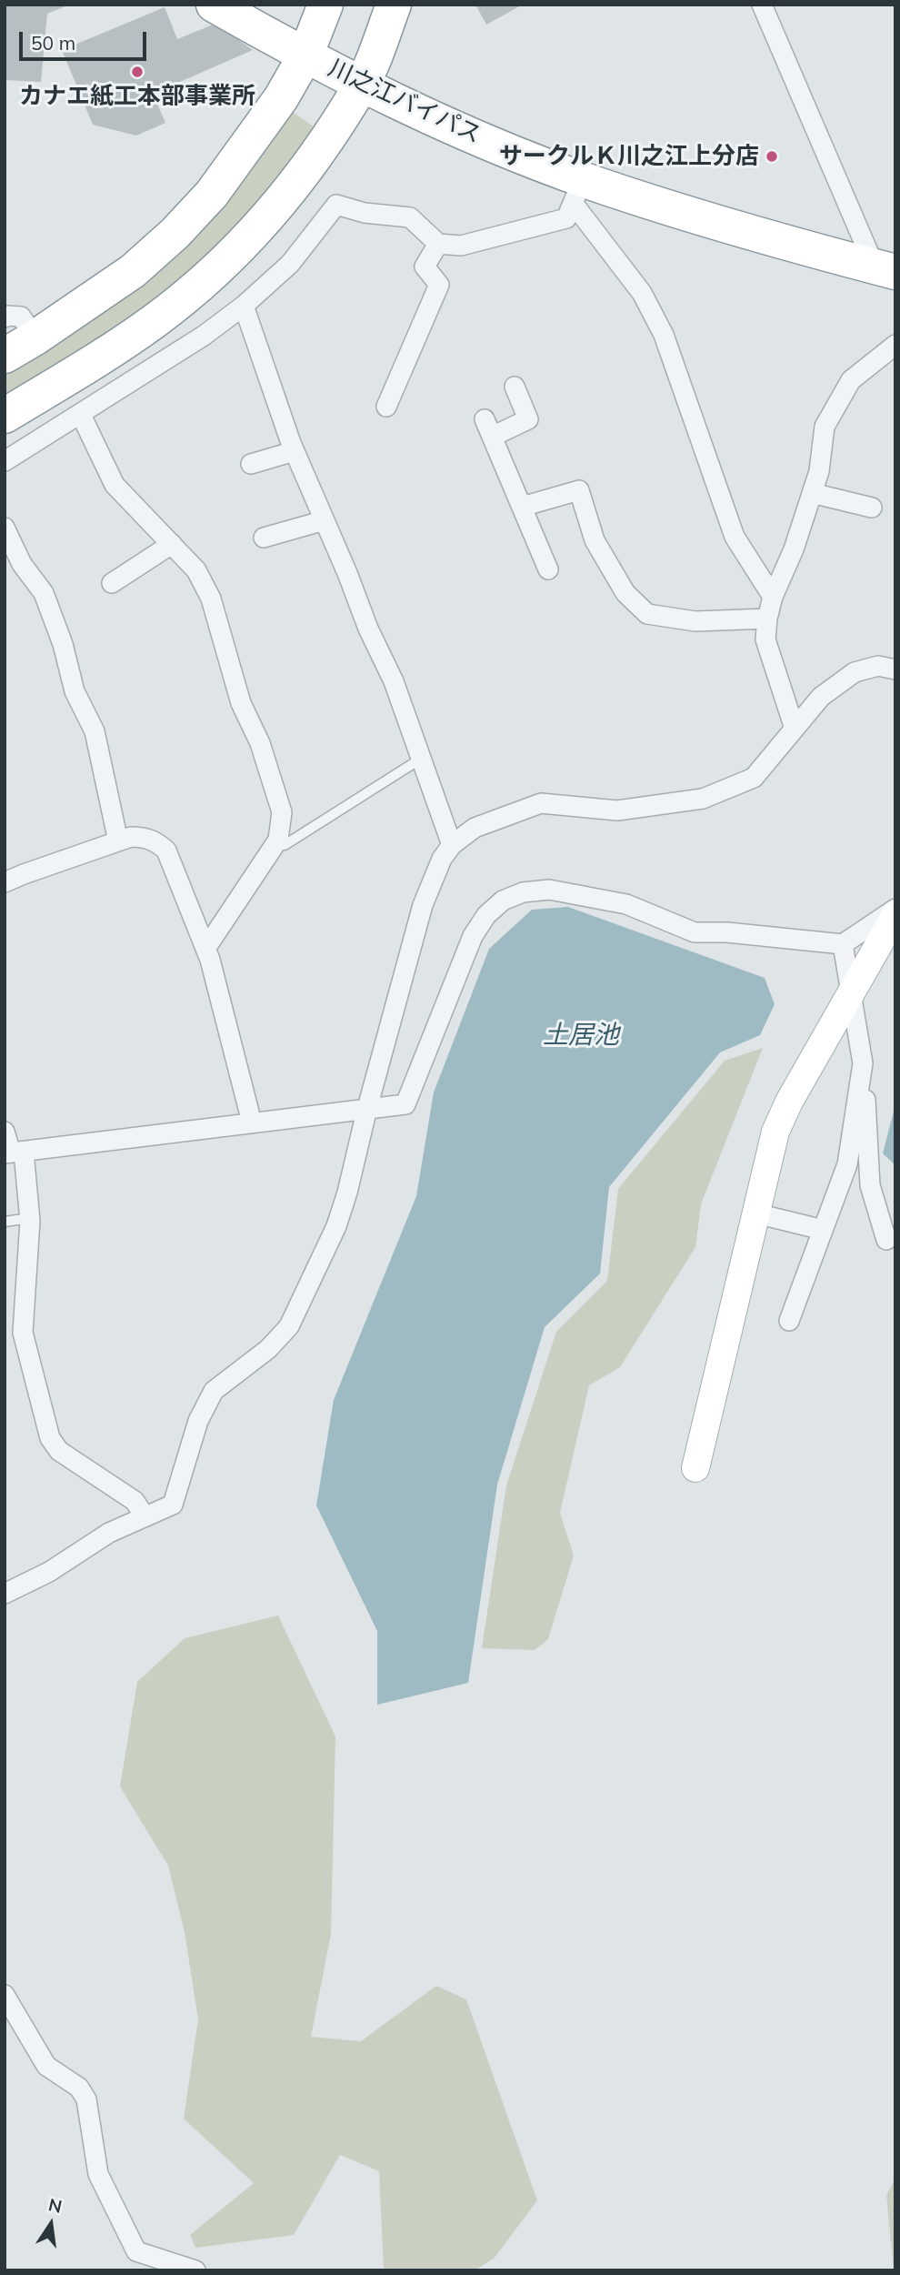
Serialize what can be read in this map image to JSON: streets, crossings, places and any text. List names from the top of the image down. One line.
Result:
{"streets":{"highway":["川之江バイパス"]},"water":["土居池"],"places":["カナエ紙工本部事業所","サークルＫ川之江上分店"],"scale_bar":"50 m","north":"top"}
